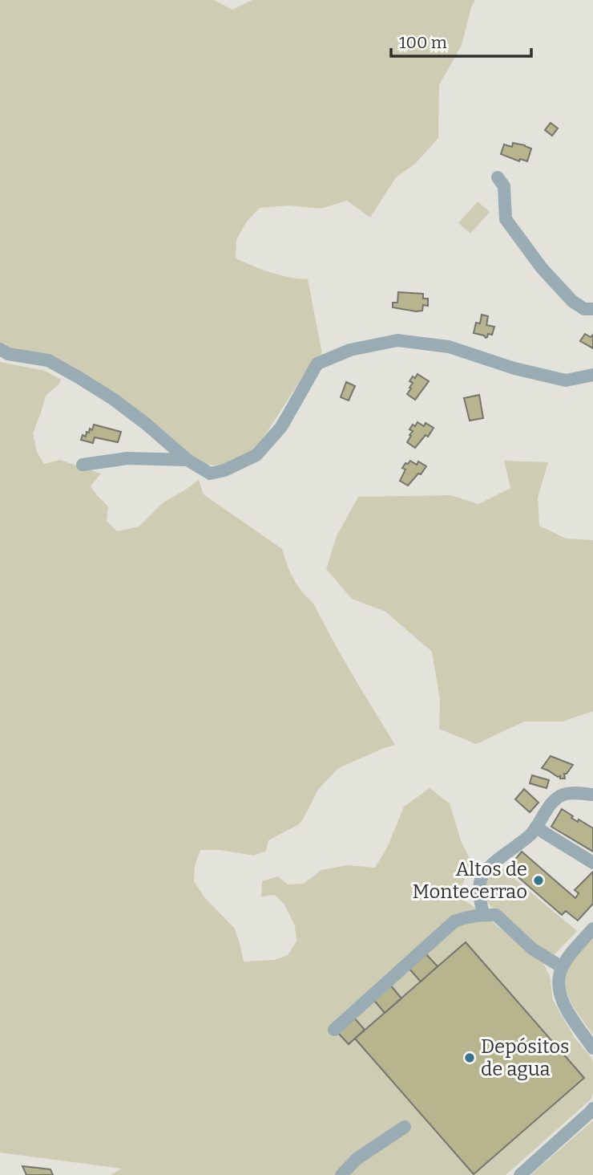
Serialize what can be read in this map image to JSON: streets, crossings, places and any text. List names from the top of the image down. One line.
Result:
{"places":["Altos de Montecerrao","Depósitos de agua"],"scale_bar":"100 m"}
